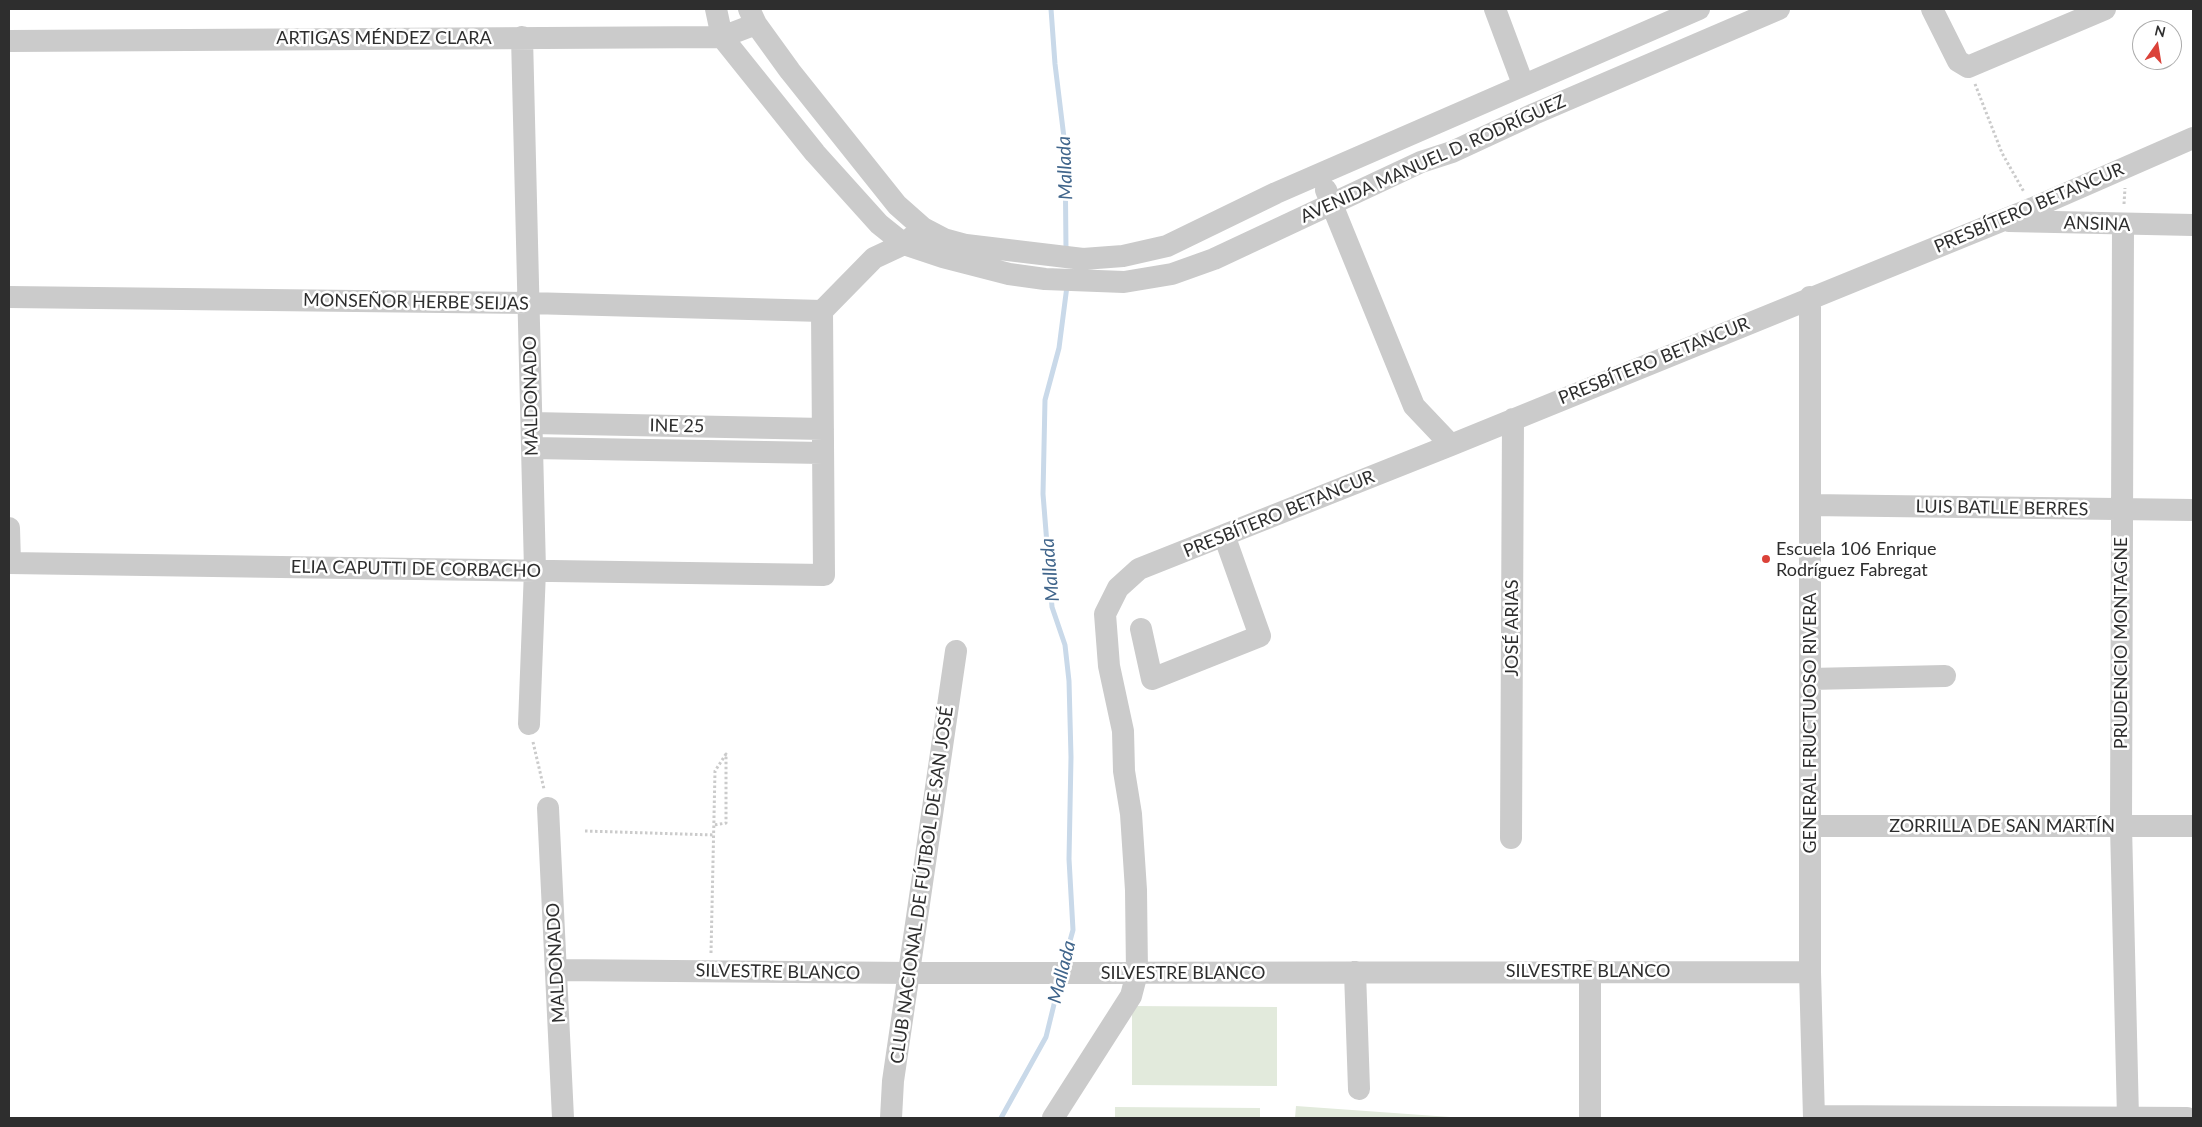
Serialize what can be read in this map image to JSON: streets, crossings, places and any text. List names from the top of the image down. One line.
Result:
{"streets":{"street":["ARTIGAS MÉNDEZ CLARA","AVENIDA MANUEL D. RODRÍGUEZ","PRESBÍTERO BETANCUR","ANSINA","MONSEÑOR HERBE SEIJAS","MALDONADO","INE 25","LUIS BATLLE BERRES","ELIA CAPUTTI DE CORBACHO","JOSÉ ARIAS","PRUDENCIO MONTAGNE","GENERAL FRUCTUOSO RIVERA","ZORRILLA DE SAN MARTÍN","CLUB NACIONAL DE FÚTBOL DE SAN JOSÉ","SILVESTRE BLANCO"]},"crossings":[["ARTIGAS MÉNDEZ CLARA","AVENIDA MANUEL D. RODRÍGUEZ"],["ARTIGAS MÉNDEZ CLARA","MALDONADO"],["PRESBÍTERO BETANCUR","ANSINA"],["PRESBÍTERO BETANCUR","JOSÉ ARIAS"],["PRESBÍTERO BETANCUR","GENERAL FRUCTUOSO RIVERA"],["PRESBÍTERO BETANCUR","SILVESTRE BLANCO"],["ANSINA","PRUDENCIO MONTAGNE"],["MONSEÑOR HERBE SEIJAS","MALDONADO"],["MALDONADO","INE 25"],["MALDONADO","ELIA CAPUTTI DE CORBACHO"],["MALDONADO","SILVESTRE BLANCO"],["INE 25","ELIA CAPUTTI DE CORBACHO"],["LUIS BATLLE BERRES","PRUDENCIO MONTAGNE"],["LUIS BATLLE BERRES","GENERAL FRUCTUOSO RIVERA"],["PRUDENCIO MONTAGNE","ZORRILLA DE SAN MARTÍN"],["GENERAL FRUCTUOSO RIVERA","ZORRILLA DE SAN MARTÍN"],["GENERAL FRUCTUOSO RIVERA","SILVESTRE BLANCO"],["CLUB NACIONAL DE FÚTBOL DE SAN JOSÉ","SILVESTRE BLANCO"]],"water":["Mallada"],"places":["Escuela 106 Enrique Rodríguez Fabregat"],"north":"top"}
